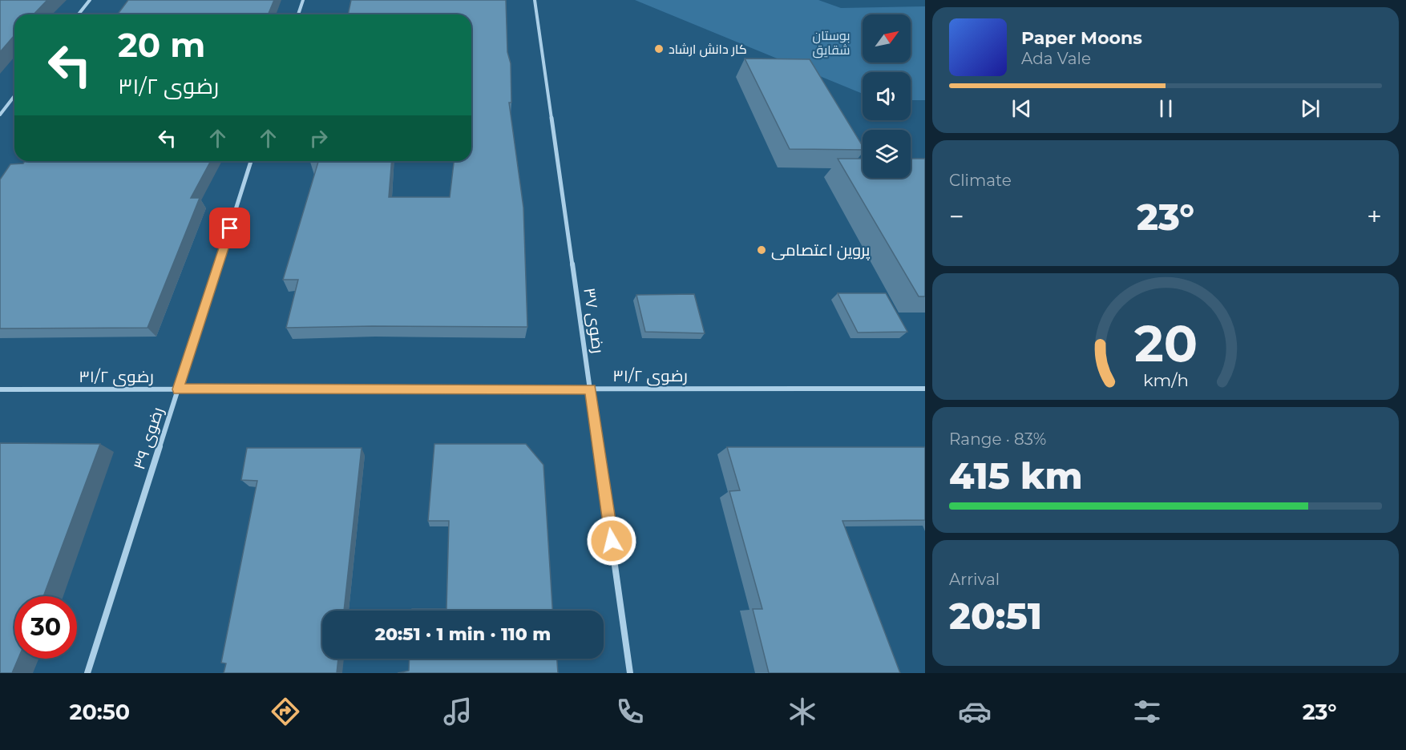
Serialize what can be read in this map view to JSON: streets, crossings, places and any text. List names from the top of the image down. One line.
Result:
{"streets":{"street":["رضوی ۳۷","رضوی ۳۱/۲","رضوی ۳۹"]},"crossings":[["رضوی ۳۷","رضوی ۳۱/۲"],["رضوی ۳۱/۲","رضوی ۳۹"]],"parks":["بوستان شقایق"],"places":["کار دانش ارشاد","پروین اعتصامی"],"north":"top right","page":{"turn":["20 m","رضوی ۳۱/۲"],"song":["Paper Moons","Ada Vale"],"tile":["Climate",["Range · 83%","415 km"],["Arrival","20:51"]],"heat":["−","23°","+"],"limit":"30","trip":"20:51 · 1 min · 110 m","tabs":["20:50","23°"],"gauge":["20","km/h"]}}
